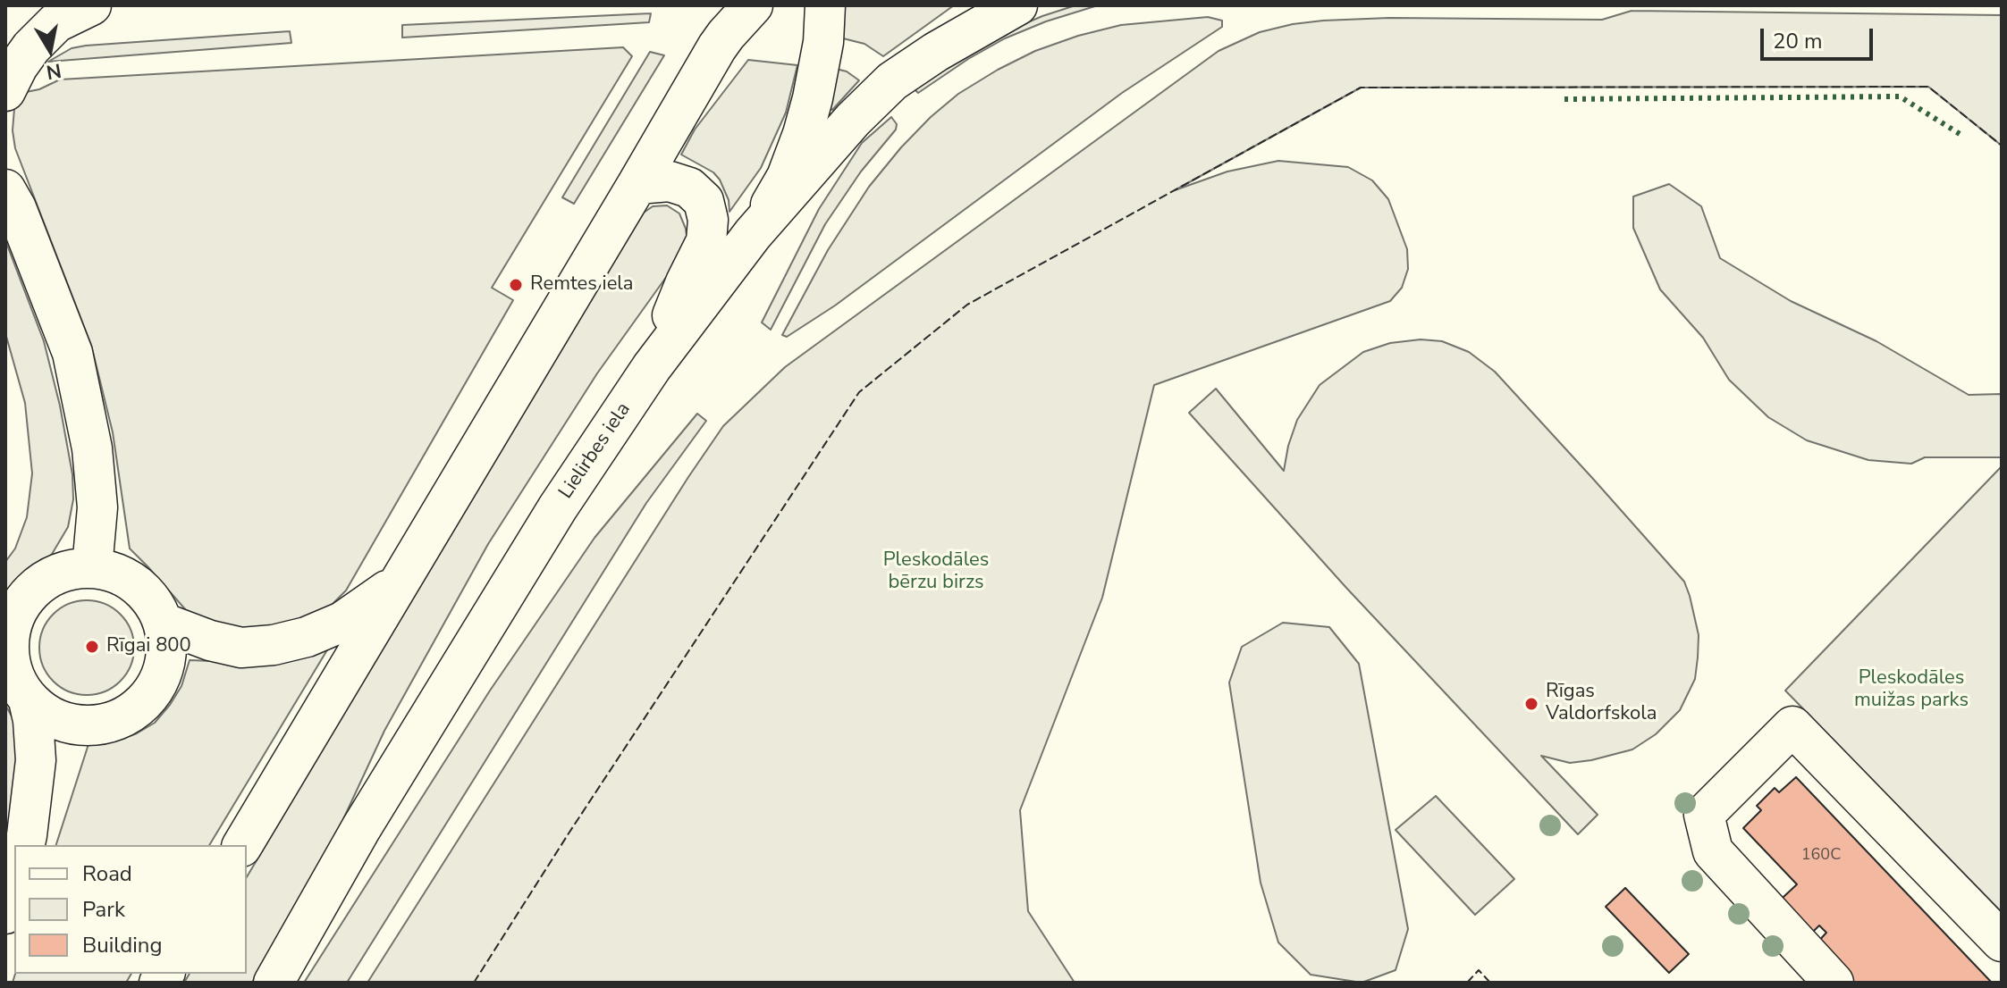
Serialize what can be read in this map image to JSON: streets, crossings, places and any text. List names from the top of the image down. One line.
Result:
{"streets":{"main road":["Lielirbes iela"]},"parks":["Pleskodāles bērzu birzs","Pleskodāles muižas parks"],"places":["Remtes iela","Rīgai 800","Rīgas Valdorfskola"],"house_numbers":["160C"],"legend":["Road","Park","Building"],"scale_bar":"20 m","north":"bottom"}
